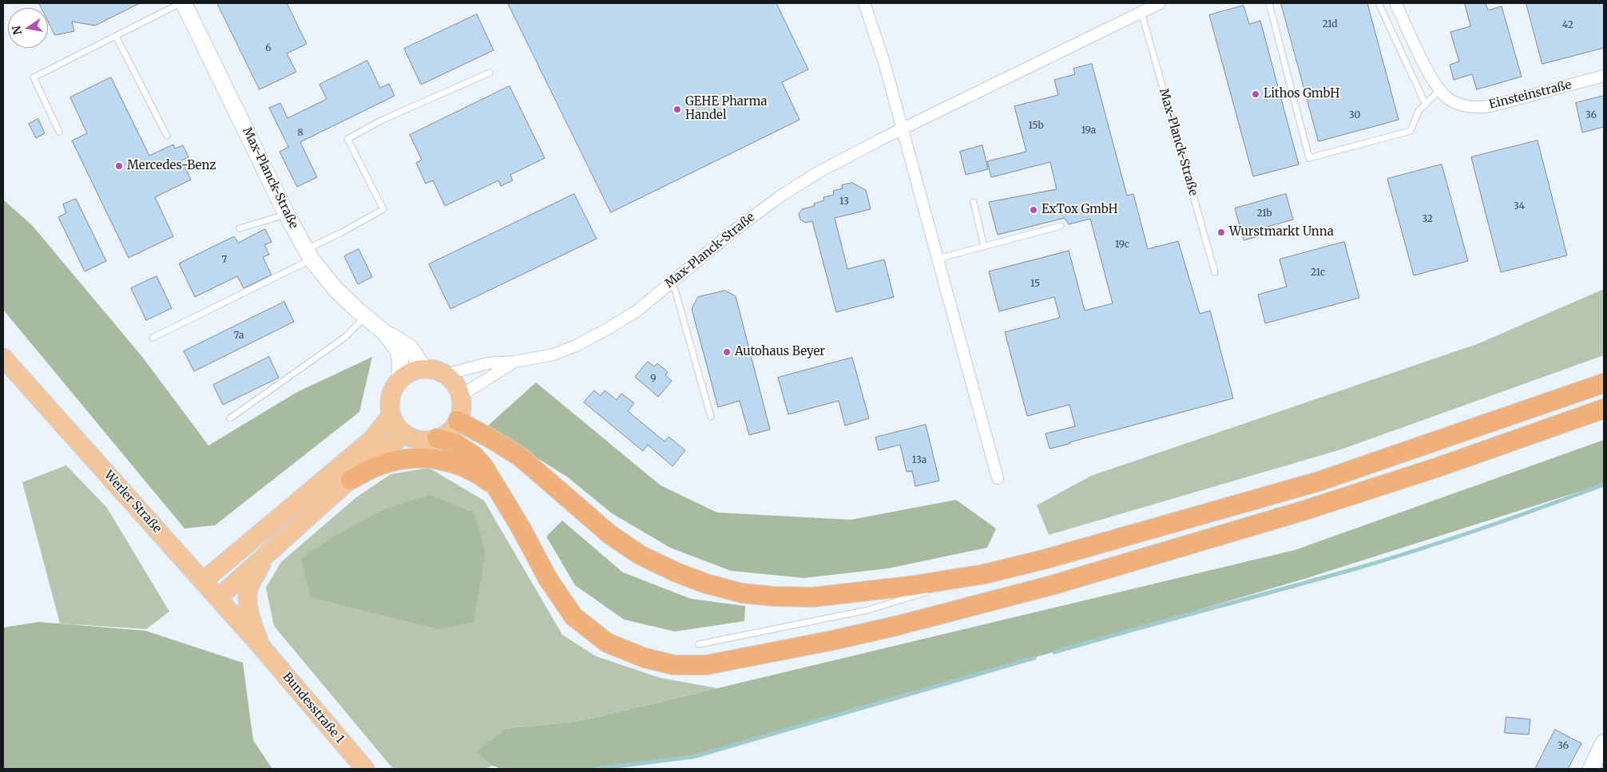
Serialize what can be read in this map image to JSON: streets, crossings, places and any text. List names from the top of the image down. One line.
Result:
{"streets":{"main road":["Max-Planck-Straße","Werler Straße","Bundesstraße 1"],"street":["Einsteinstraße"]},"crossings":[["Werler Straße","Bundesstraße 1"]],"places":["Lithos GmbH","GEHE Pharma Handel","Mercedes-Benz","ExTox GmbH","Wurstmarkt Unna","Autohaus Beyer"],"house_numbers":["21d","42","6","30","36","15b","19a","8","13","34","21b","32","19c","7","21c","15","7a","9","13a","36"],"north":"left"}
